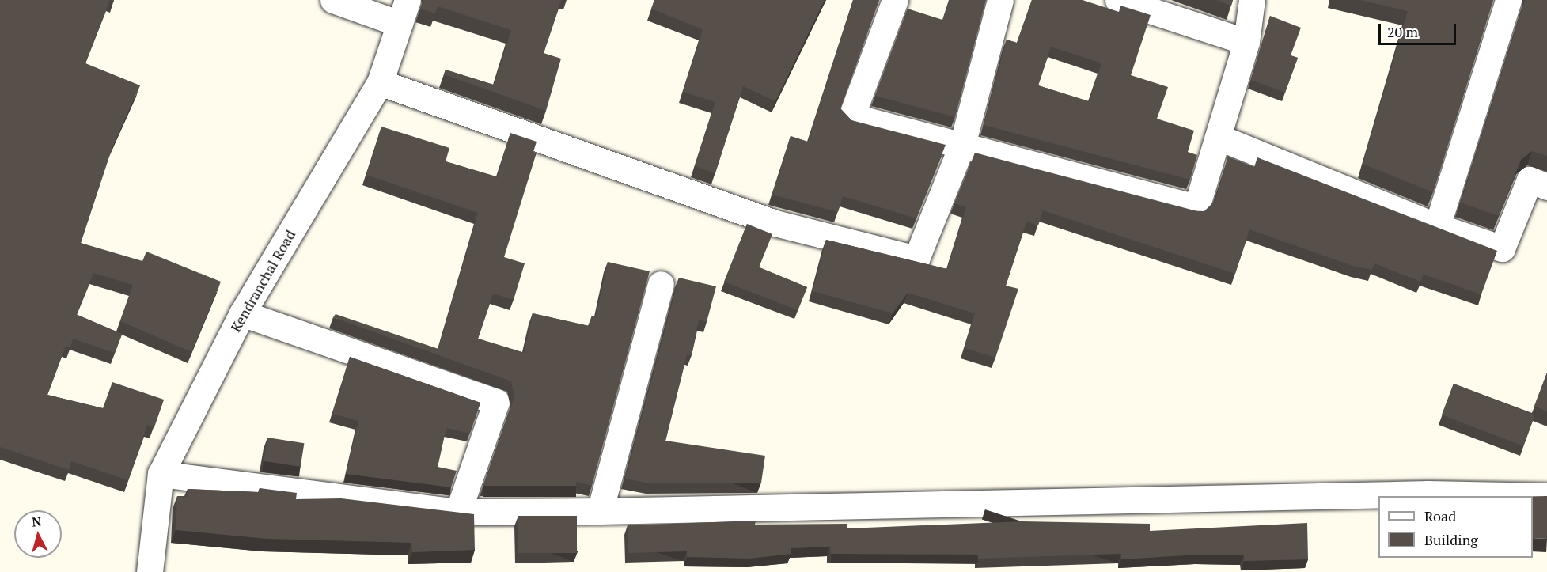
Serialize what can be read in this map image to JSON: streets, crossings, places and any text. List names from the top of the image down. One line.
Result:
{"streets":{"street":["Kendranchal Road"]},"legend":["Road","Building"],"scale_bar":"20 m","north":"top"}
